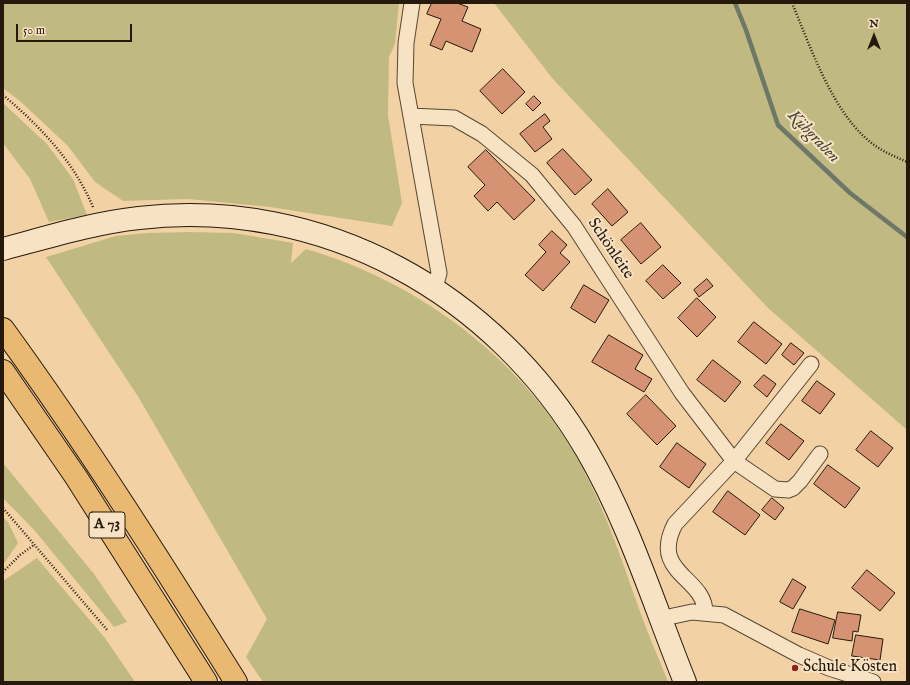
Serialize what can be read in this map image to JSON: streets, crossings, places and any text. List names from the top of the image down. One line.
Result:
{"streets":{"highway":["A 73"],"street":["Schönleite"]},"water":["Kühgraben"],"places":["Schule Kösten"],"scale_bar":"50 m","north":"top"}
